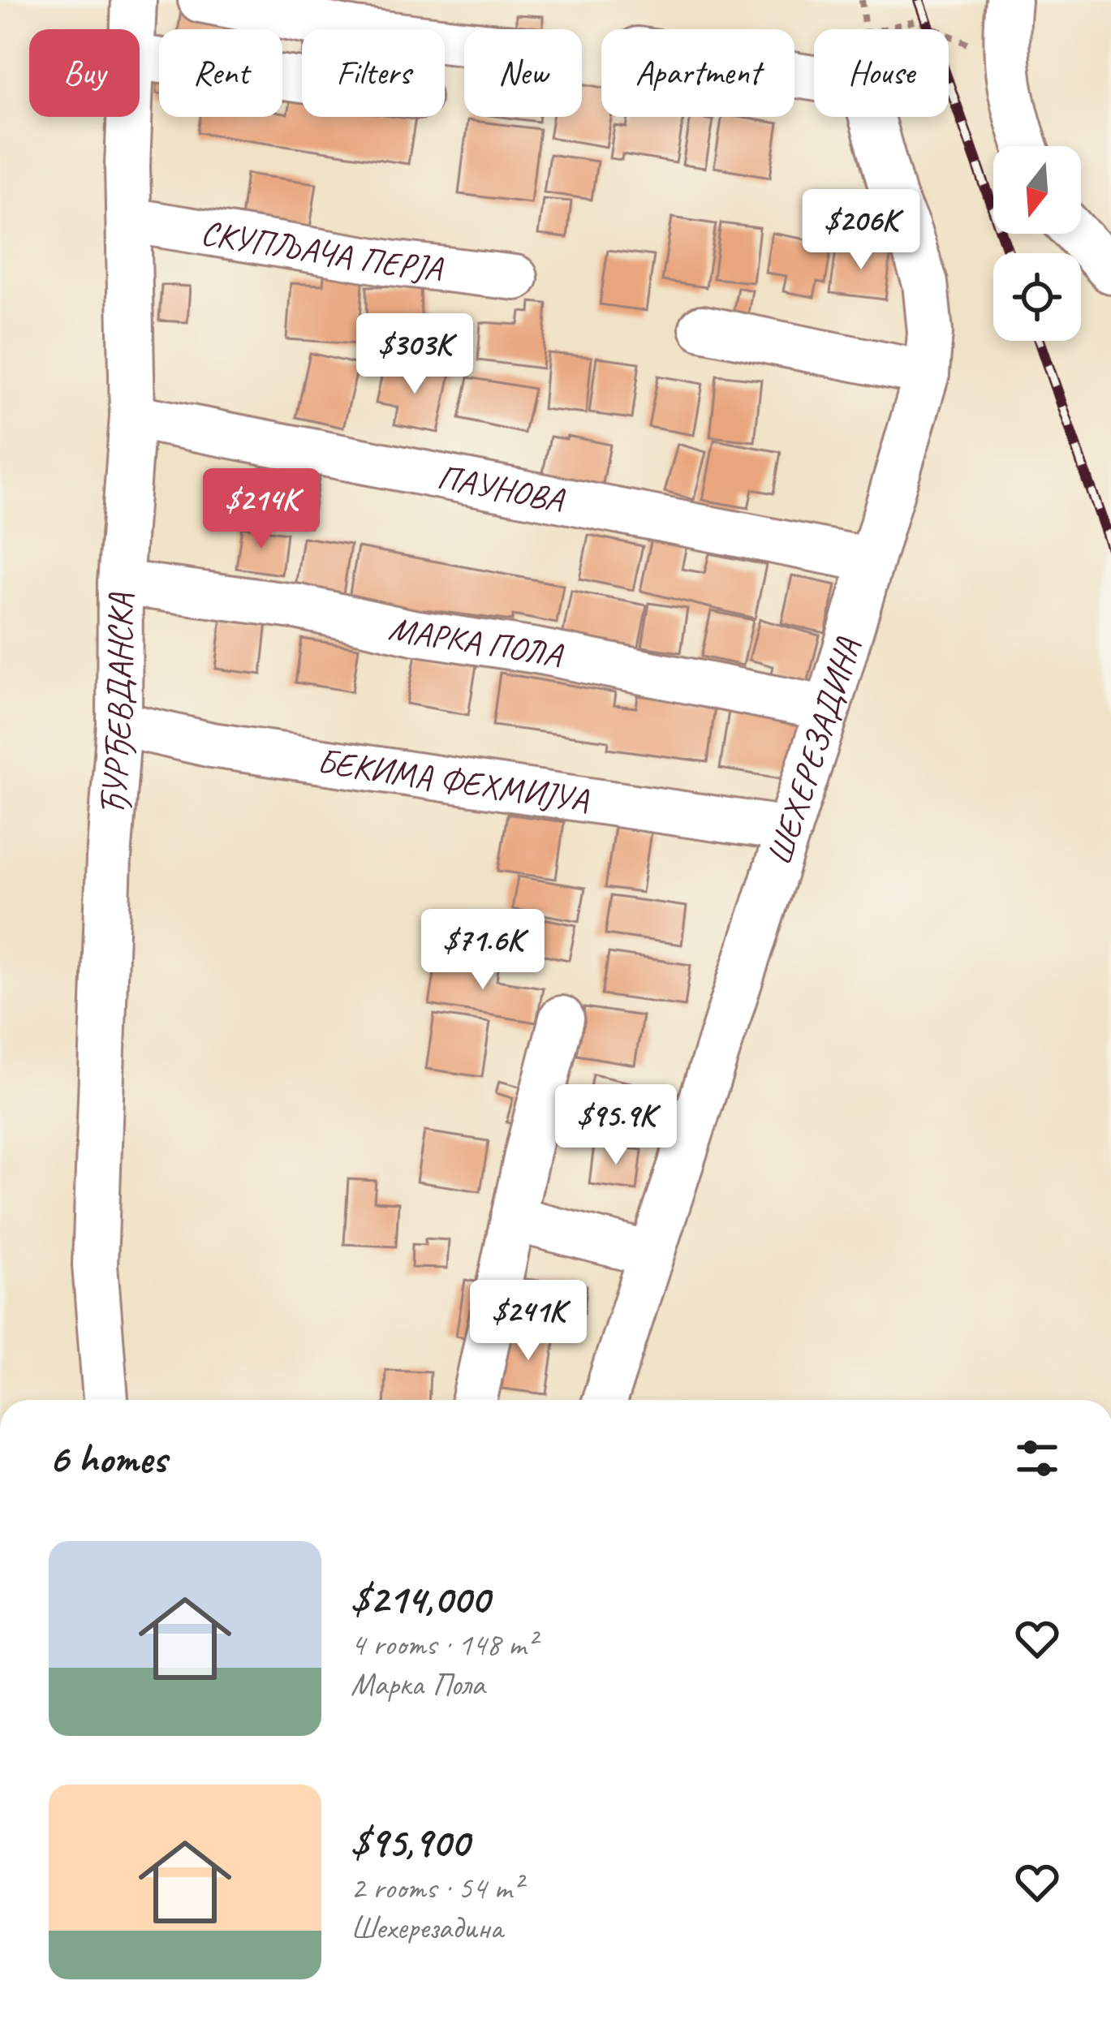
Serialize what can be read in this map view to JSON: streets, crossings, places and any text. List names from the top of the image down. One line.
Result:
{"streets":{"street":["СКУПЉАЧА ПЕРЈА","ПАУНОВА","МАРКА ПОЛА","ЂУРЂЕВДАНСКА","ШЕХЕРЕЗАДИНА","БЕКИМА ФЕХМИЈУА"]},"crossings":[["СКУПЉАЧА ПЕРЈА","ЂУРЂЕВДАНСКА"],["ПАУНОВА","ЂУРЂЕВДАНСКА"],["ПАУНОВА","ШЕХЕРЕЗАДИНА"],["МАРКА ПОЛА","ЂУРЂЕВДАНСКА"],["МАРКА ПОЛА","ШЕХЕРЕЗАДИНА"],["ЂУРЂЕВДАНСКА","БЕКИМА ФЕХМИЈУА"],["ШЕХЕРЕЗАДИНА","БЕКИМА ФЕХМИЈУА"]],"north":"bottom","page":{"chip":["Buy","Rent","Filters","New","Apartment","House"],"price":["$206K","$303K","$214K","$71.6K","$95.9K","$241K"],"heading":"6 homes","list":[{"name":"$214,000","note":"4 rooms · 148 m² · Марка Пола"},{"name":"$95,900","note":"2 rooms · 54 m² · Шехерезадина"}]}}
